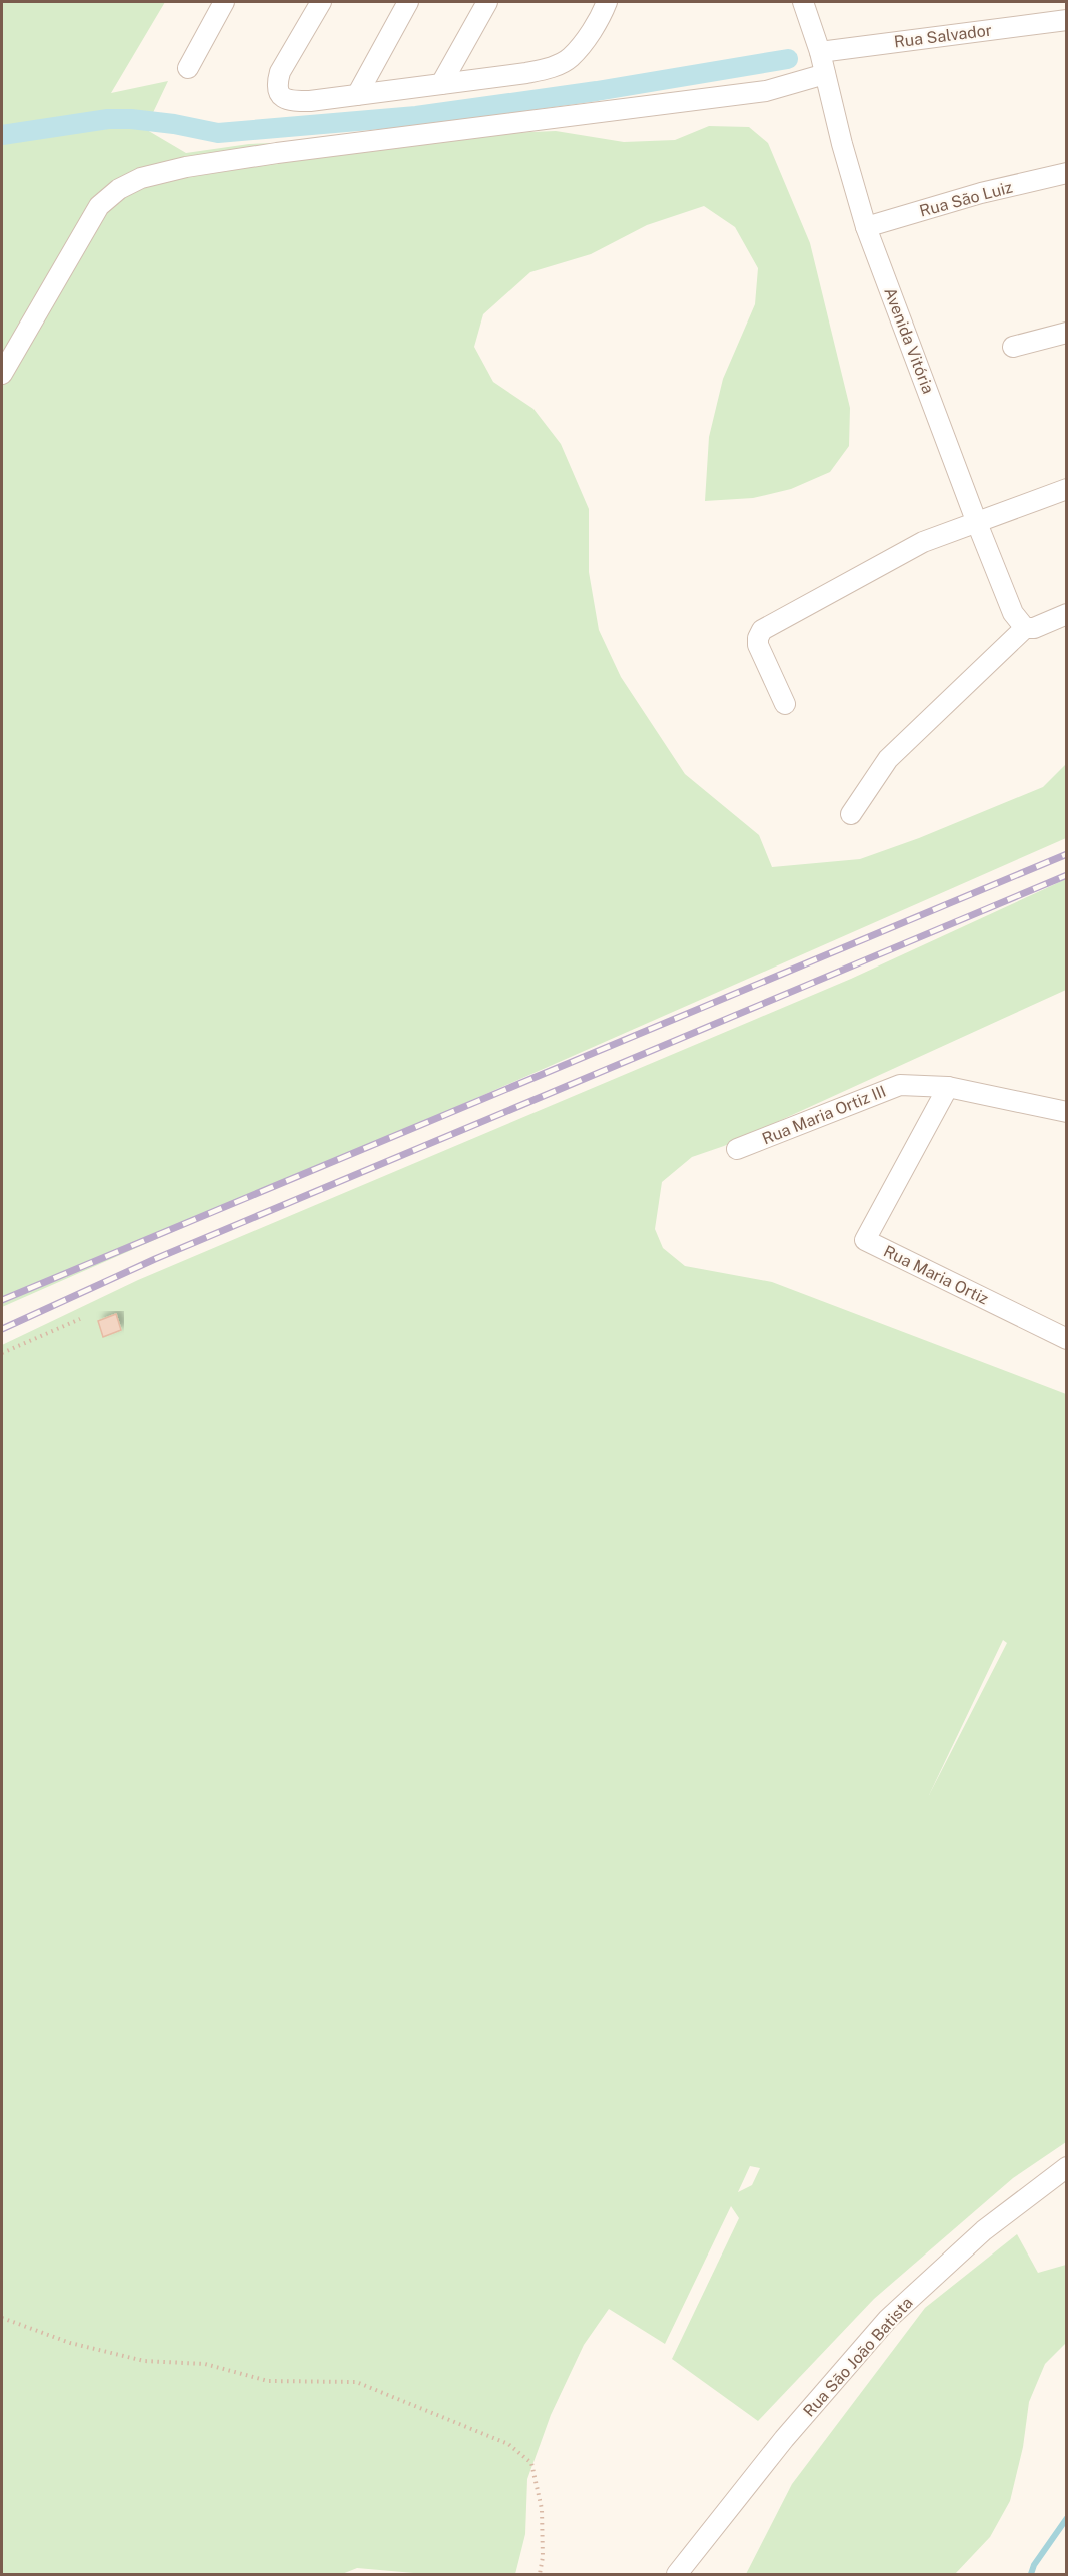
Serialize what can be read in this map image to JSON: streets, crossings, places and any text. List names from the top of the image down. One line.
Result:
{"streets":{"street":["Rua Salvador","Rua São Luiz","Avenida Vitória","Rua Maria Ortiz III","Rua Maria Ortiz","Rua São João Batista"]},"crossings":[["Rua Salvador","Avenida Vitória"],["Rua São Luiz","Avenida Vitória"],["Rua Maria Ortiz III","Rua Maria Ortiz"]]}
